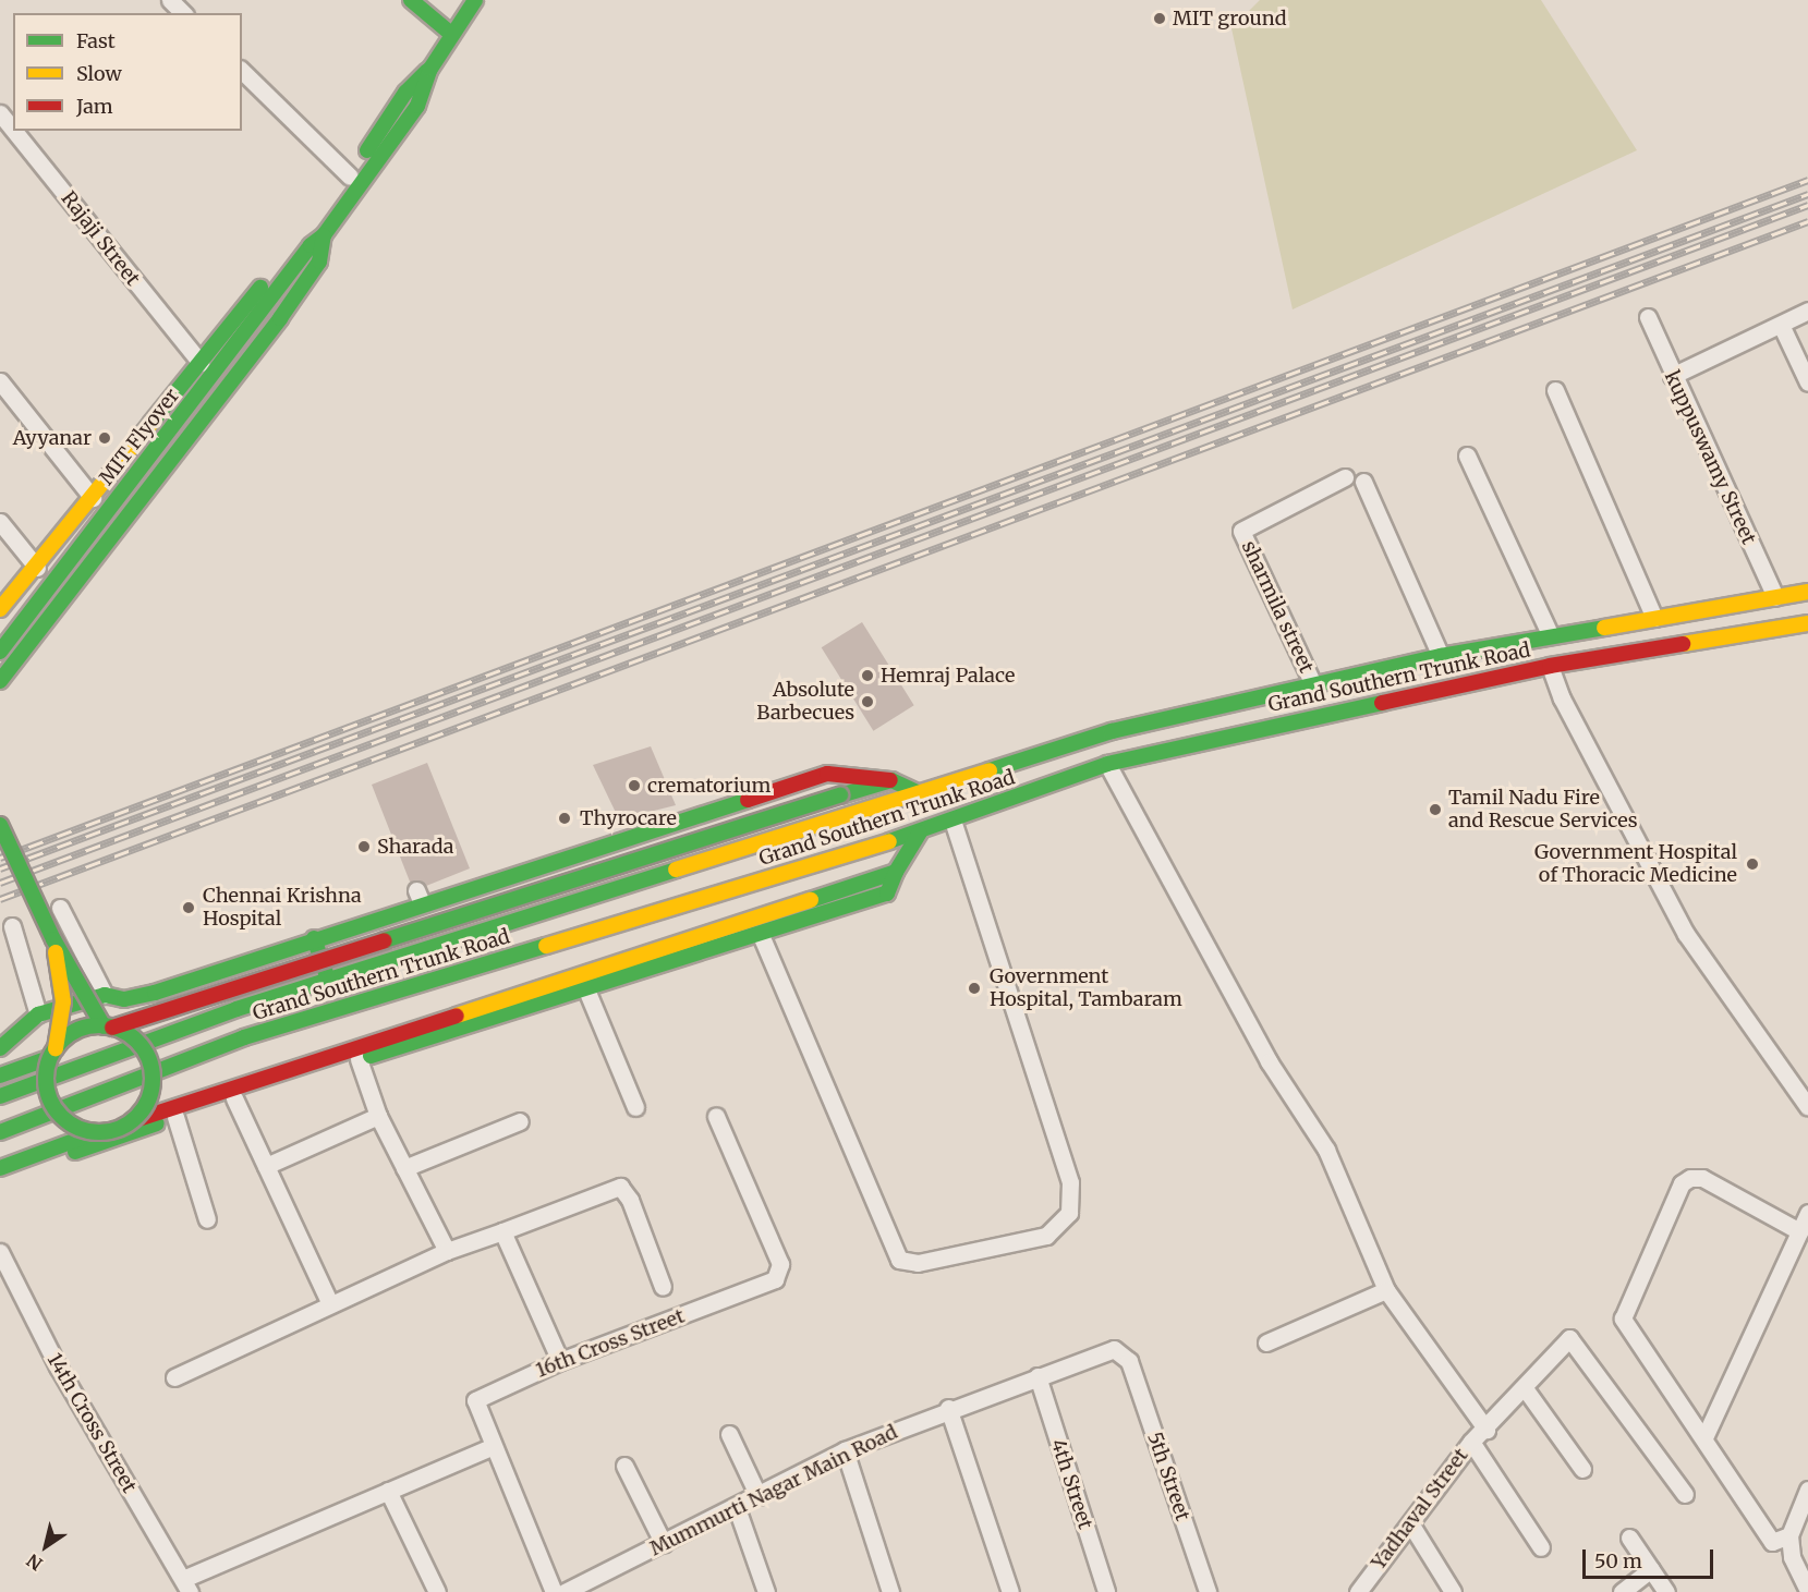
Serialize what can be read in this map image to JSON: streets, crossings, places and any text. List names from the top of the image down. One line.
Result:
{"streets":{"main road":["MIT Flyover","Grand Southern Trunk Road"],"street":["Rajaji Street","kuppuswamy Street","sharmila street","16th Cross Street","14th Cross Street","5th Street","4th Street","Mummurti Nagar Main Road","Yadhaval Street"]},"crossings":[["kuppuswamy Street","Grand Southern Trunk Road"],["sharmila street","Grand Southern Trunk Road"],["5th Street","Mummurti Nagar Main Road"],["4th Street","Mummurti Nagar Main Road"]],"places":["MIT ground","Ayyanar","Hemraj Palace","Absolute Barbecues","crematorium","Tamil Nadu Fire and Rescue Services","Thyrocare","Sharada","Government Hospital of Thoracic Medicine","Chennai Krishna Hospital","Government Hospital, Tambaram"],"legend":["Fast","Slow","Jam"],"scale_bar":"50 m","north":"bottom left"}
